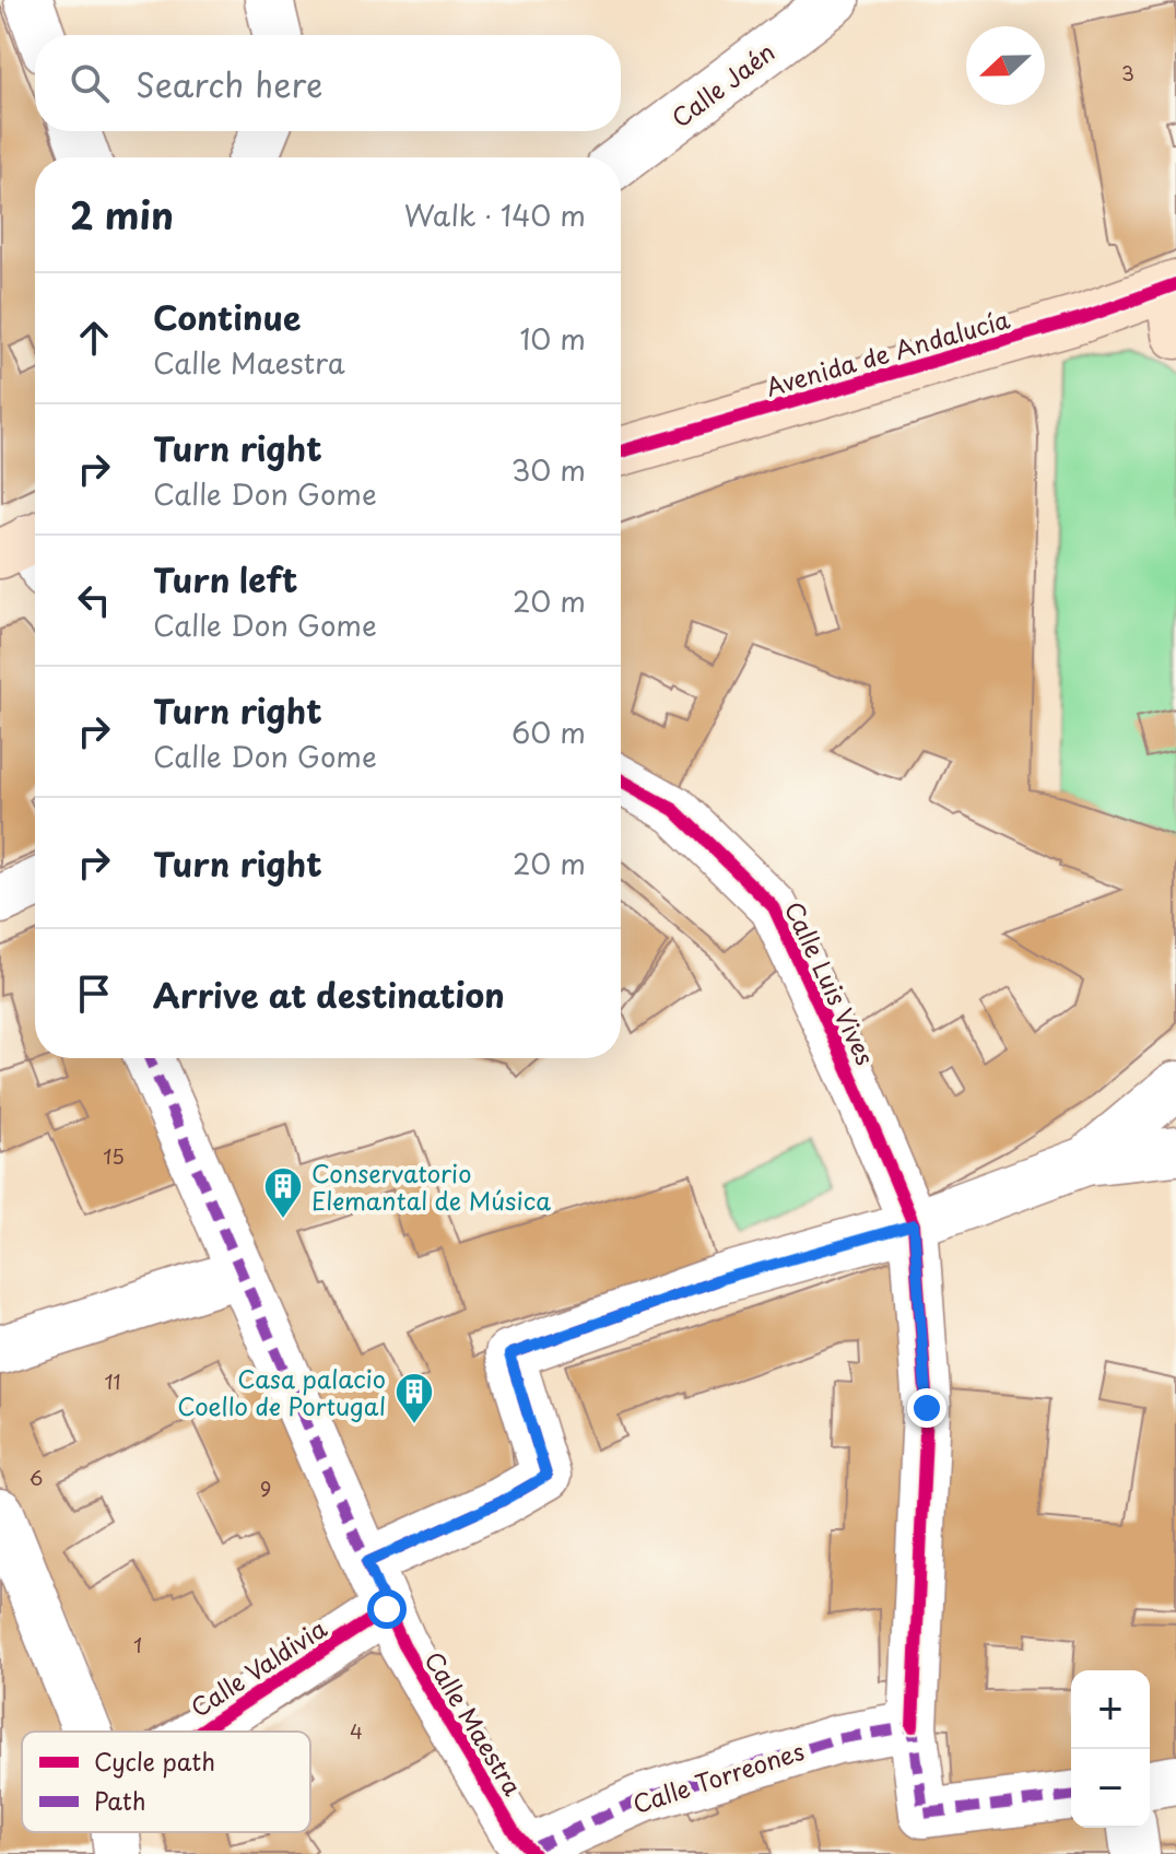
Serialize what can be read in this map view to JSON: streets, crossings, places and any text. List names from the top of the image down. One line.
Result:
{"streets":{"street":["Calle Jaén","Avenida de Andalucía","Calle Luis Vives","Calle Valdivia","Calle Maestra","Calle Torreones"]},"crossings":[["Calle Luis Vives","Calle Torreones"],["Calle Valdivia","Calle Maestra"],["Calle Maestra","Calle Torreones"]],"places":{"building":["Conservatorio Elemantal de Música","Casa palacio Coello de Portugal"]},"house_numbers":["3","15","11","6","9","1","4"],"legend":["Cycle path","Path"],"north":"left","page":{"search":"Search here","heading":["2 min","Walk · 140 m"],"list":[["Continue","Calle Maestra","10 m"],["Turn right","Calle Don Gome","30 m"],["Turn left","Calle Don Gome","20 m"],["Turn right","Calle Don Gome","60 m"],["Turn right","20 m"],"Arrive at destination"],"map_buttons":["+","−"]}}
